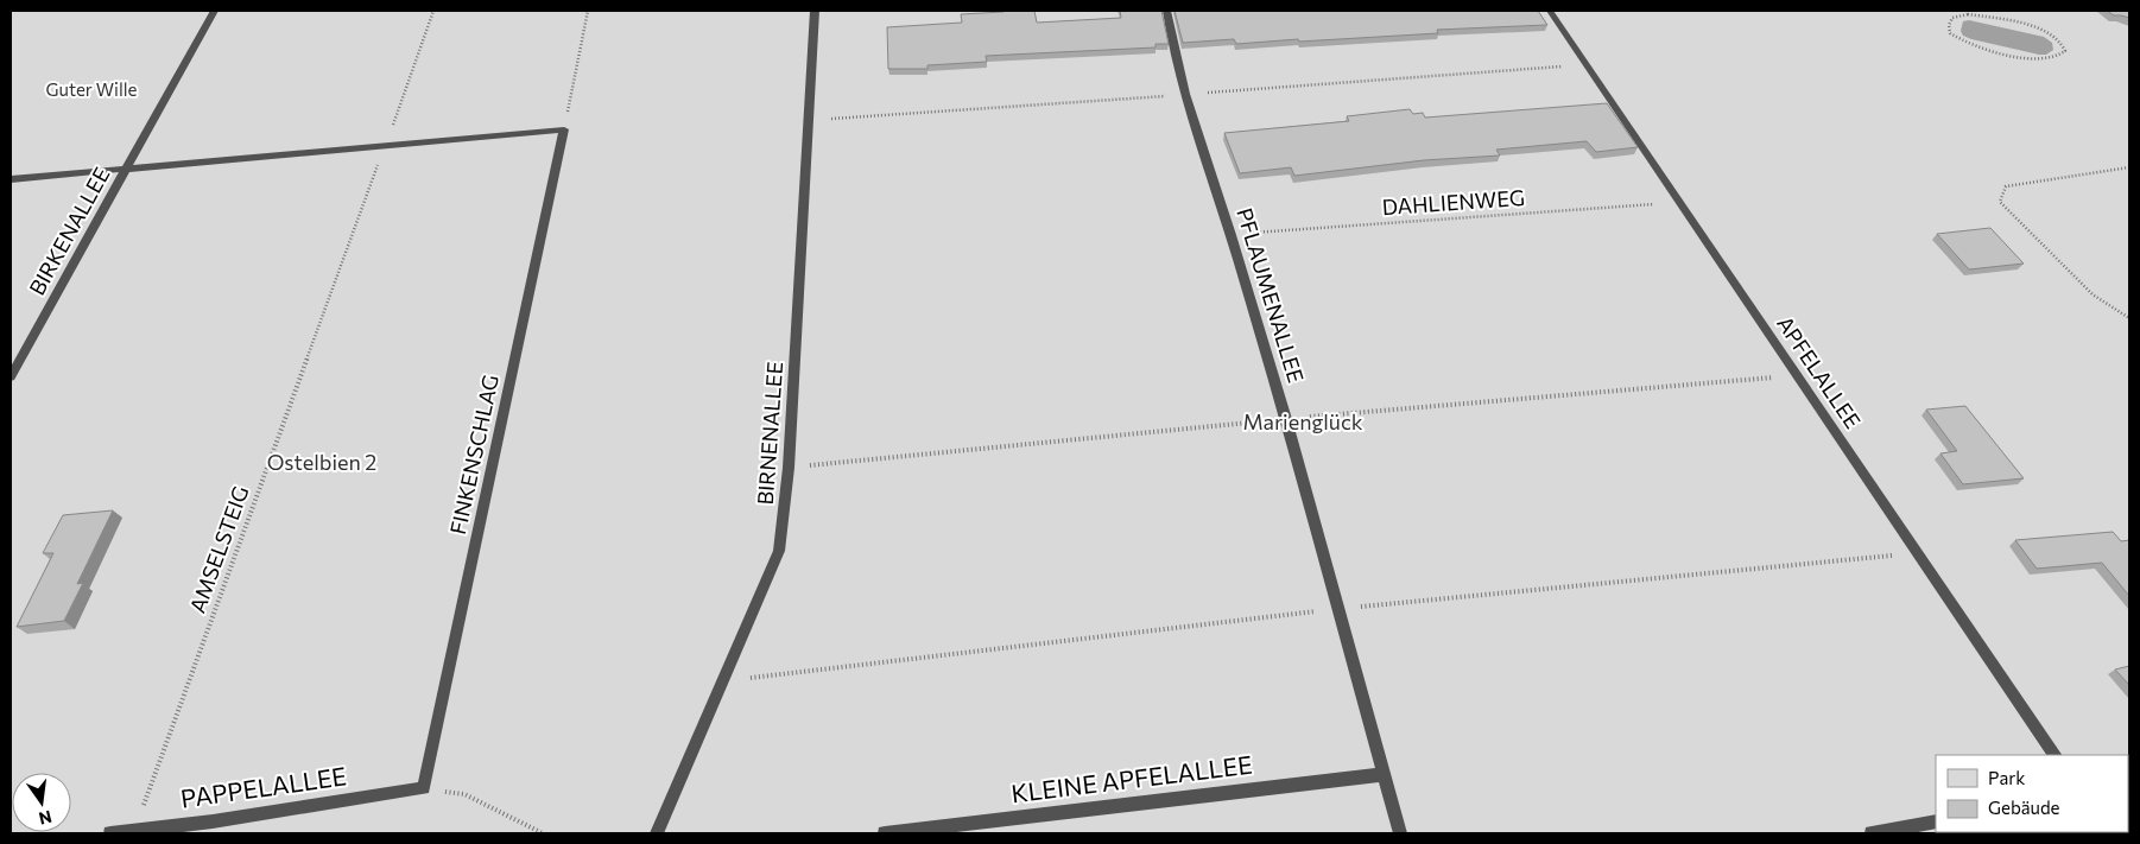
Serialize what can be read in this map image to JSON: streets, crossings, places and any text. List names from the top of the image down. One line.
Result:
{"streets":{"lane":["BIRKENALLEE","PFLAUMENALLEE","APFELALLEE","BIRNENALLEE","FINKENSCHLAG","KLEINE APFELALLEE","PAPPELALLEE"],"path":["DAHLIENWEG","AMSELSTEIG"]},"crossings":[["DAHLIENWEG","PFLAUMENALLEE"],["DAHLIENWEG","APFELALLEE"],["PFLAUMENALLEE","KLEINE APFELALLEE"],["FINKENSCHLAG","PAPPELALLEE"],["AMSELSTEIG","PAPPELALLEE"]],"parks":["Guter Wille","Marienglück","Ostelbien 2"],"legend":["Park","Gebäude"],"north":"bottom"}
